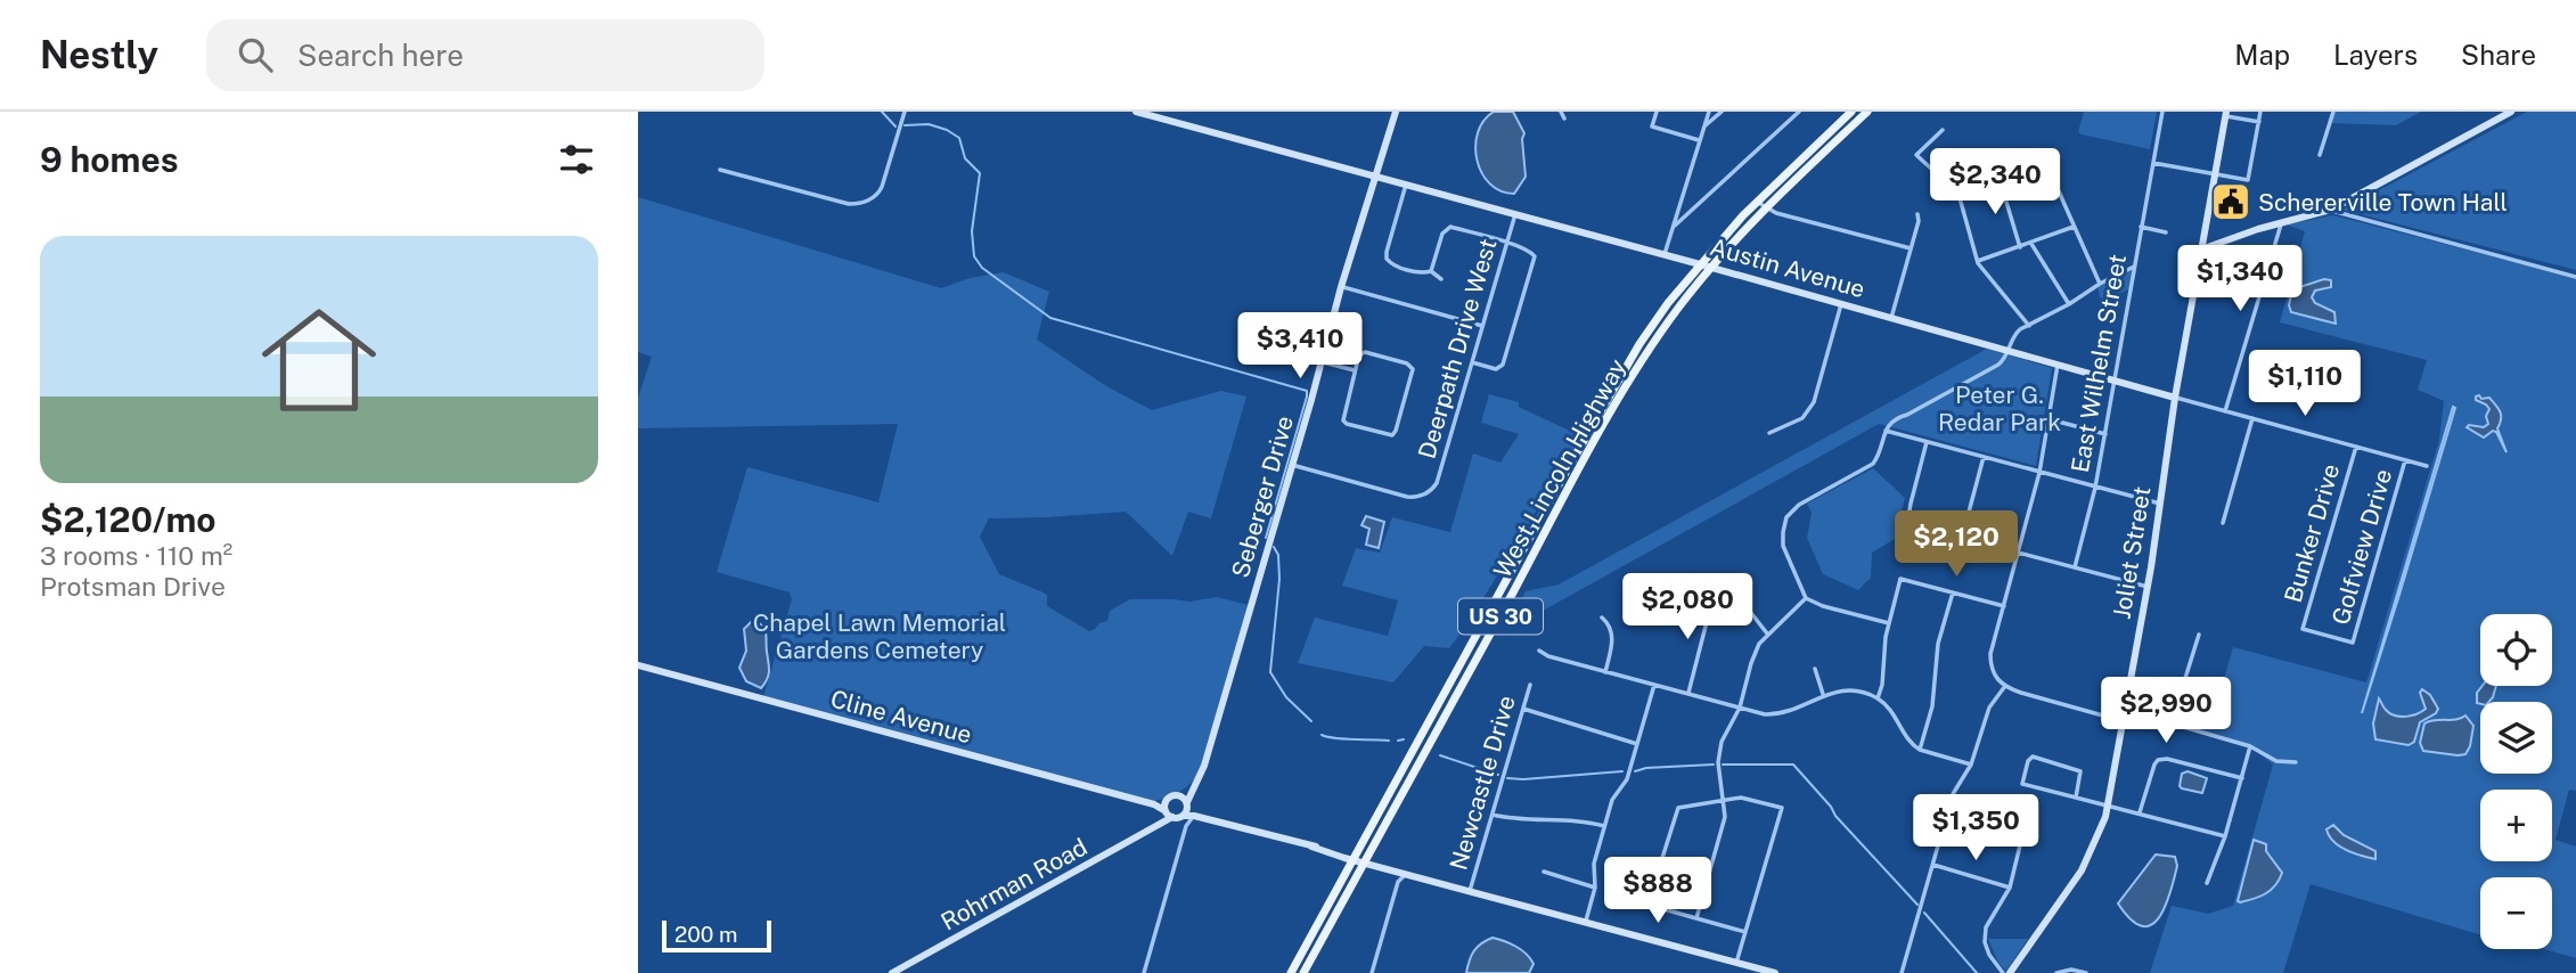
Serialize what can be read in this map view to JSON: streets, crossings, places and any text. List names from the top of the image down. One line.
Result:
{"streets":{"main road":["West Lincoln Highway","US 30"],"street":["Austin Avenue","Deerpath Drive West","East Wilhelm Street","Seberger Drive","Bunker Drive","Golfview Drive","Joliet Street","Cline Avenue","Newcastle Drive","Rohrman Road"]},"crossings":[["Austin Avenue","Deerpath Drive West"],["Austin Avenue","East Wilhelm Street"],["Austin Avenue","West Lincoln Highway"],["Austin Avenue","Seberger Drive"],["Austin Avenue","Bunker Drive"],["Austin Avenue","Golfview Drive"],["Austin Avenue","Joliet Street"],["Deerpath Drive West","Seberger Drive"],["Seberger Drive","Cline Avenue"],["Seberger Drive","Rohrman Road"],["Bunker Drive","Golfview Drive"],["Cline Avenue","Rohrman Road"]],"parks":["Peter G. Redar Park","Chapel Lawn Memorial Gardens Cemetery"],"places":{"public building":["Schererville Town Hall"]},"scale_bar":"200 m","page":{"header":"Nestly","search":"Search here","nav":["Map","Layers","Share"],"heading":"9 homes","price":["$2,340","$1,340","$3,410","$1,110","$2,120","$2,080","$2,990","$1,350","$888"],"list":[{"name":"$2,120/mo","note":"3 rooms · 110 m² · Protsman Drive"}],"map_buttons":["+","−"],"scale":"200 m"}}
